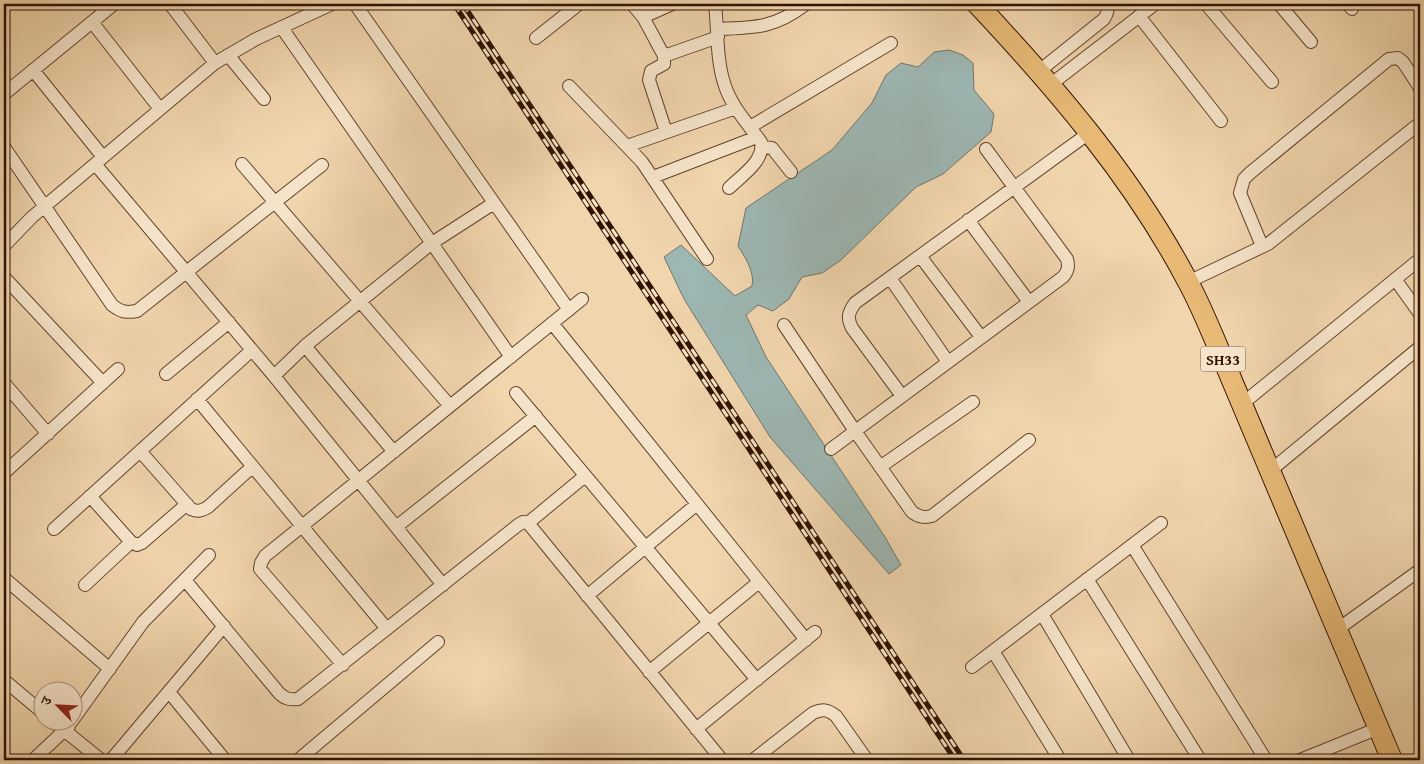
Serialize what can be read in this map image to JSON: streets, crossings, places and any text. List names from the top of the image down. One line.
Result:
{"streets":{"main road":["SH33"]},"north":"top left"}
